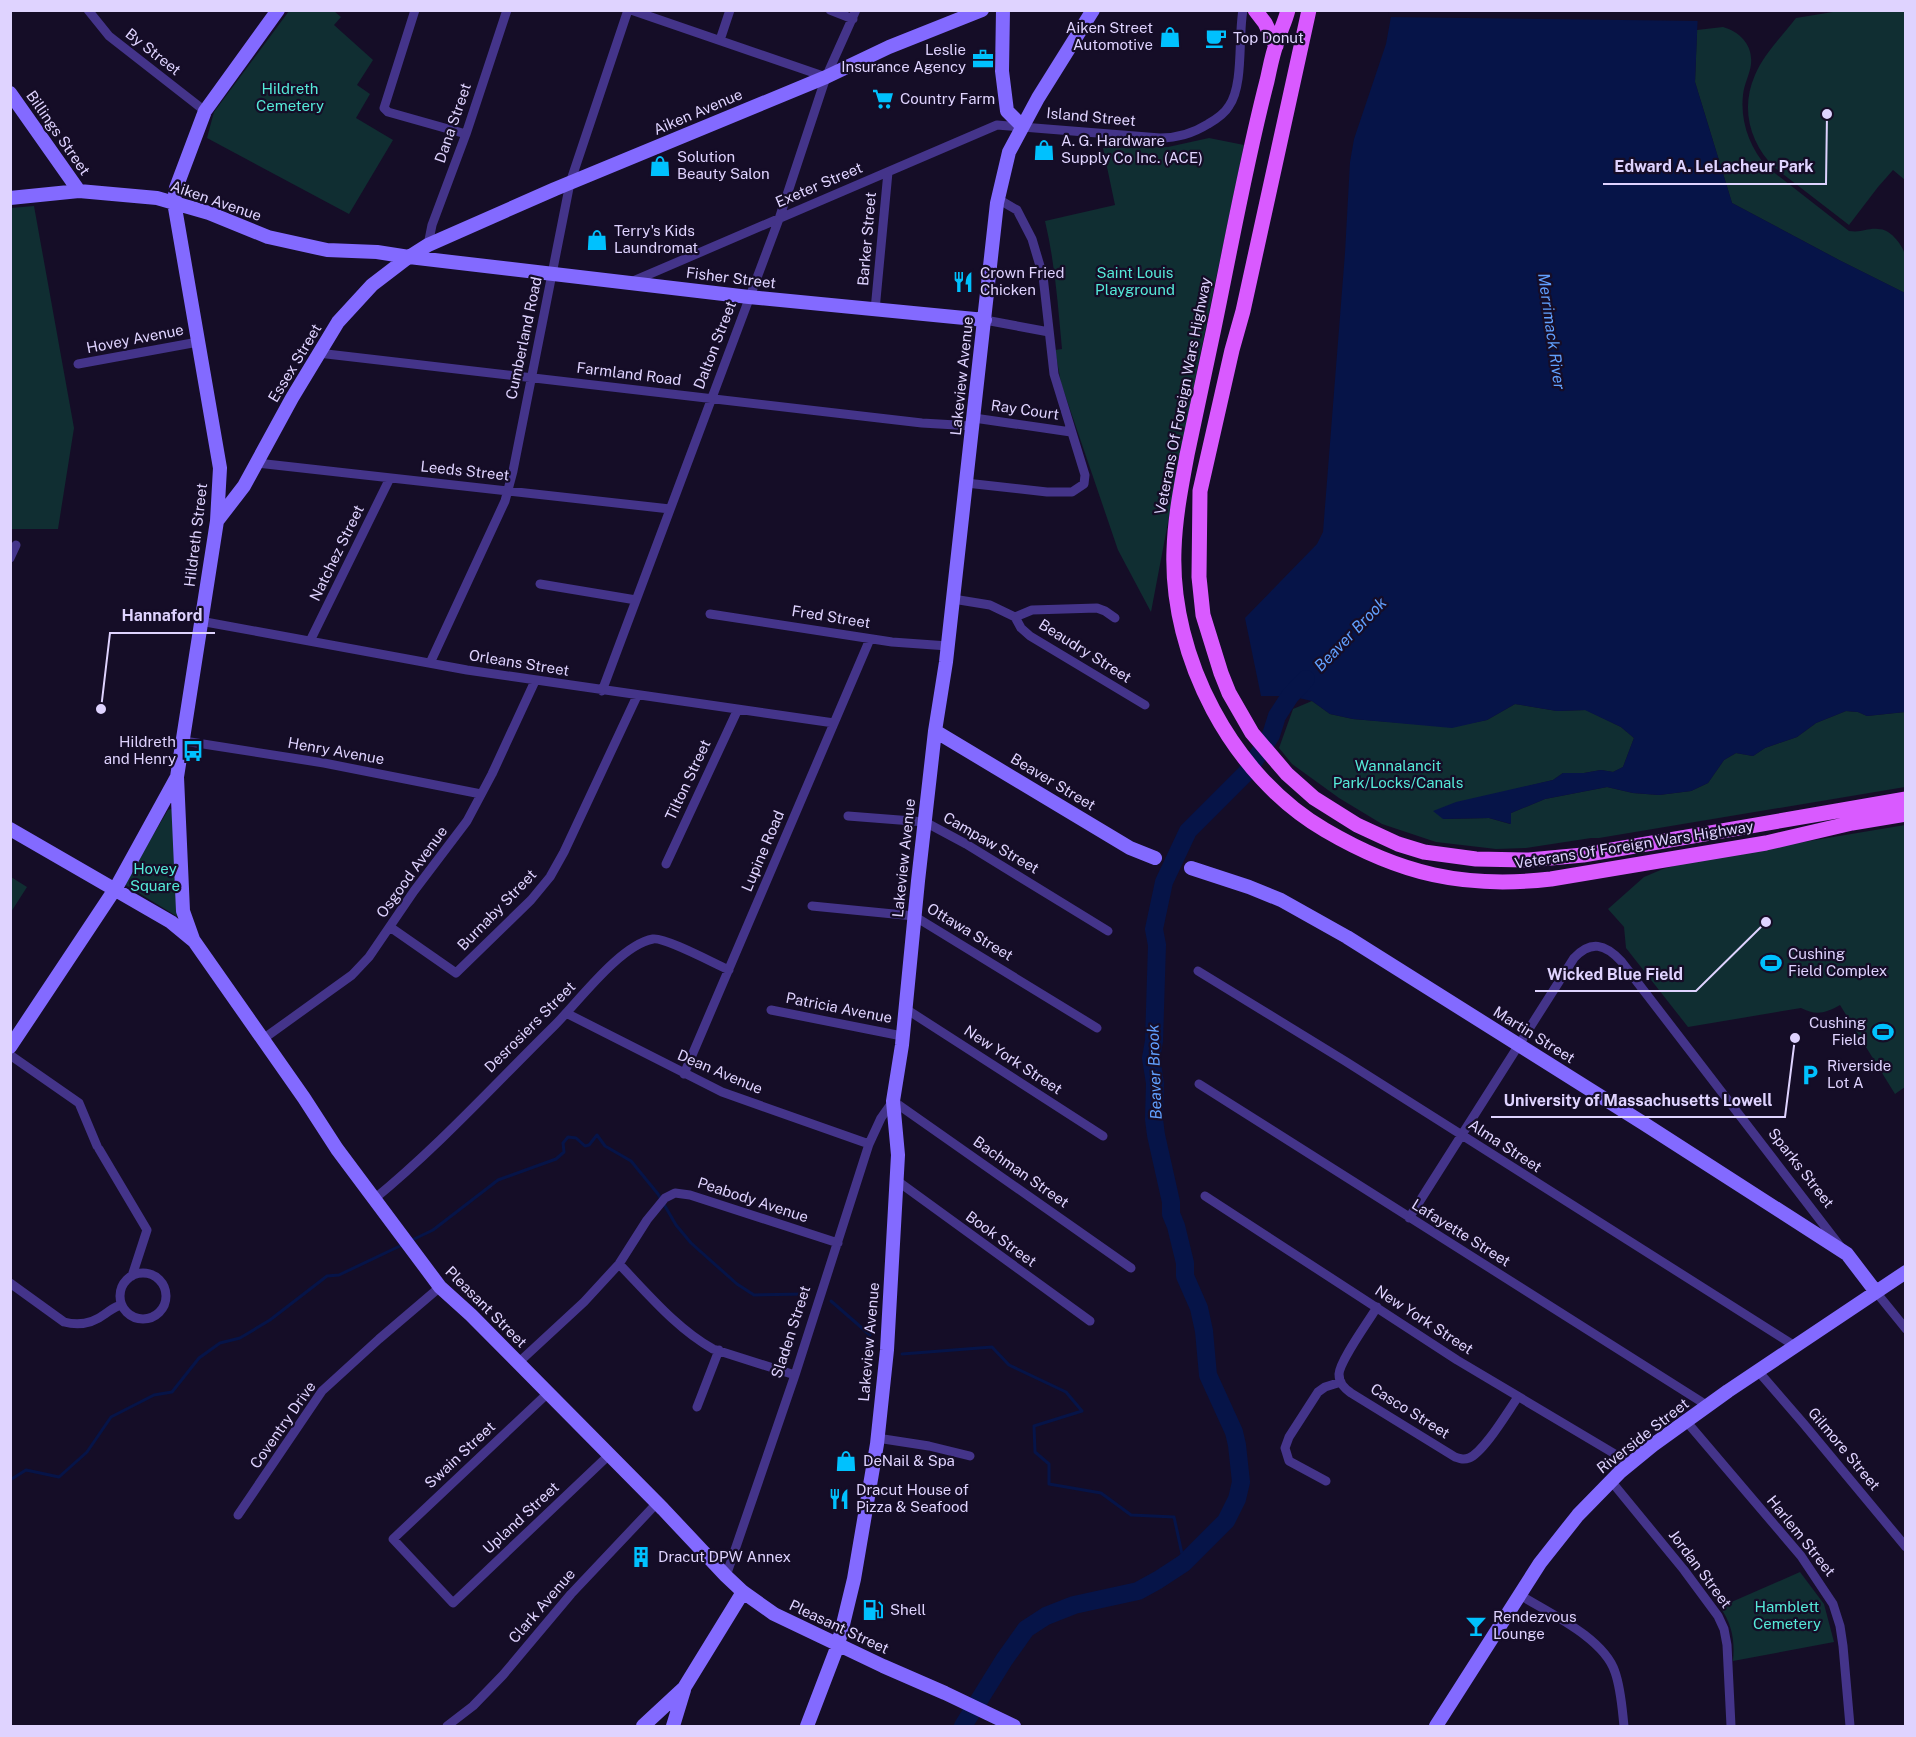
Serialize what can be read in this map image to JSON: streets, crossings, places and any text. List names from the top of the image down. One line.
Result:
{"streets":{"main road":["Veterans Of Foreign Wars Highway"],"street":["By Street","Aiken Avenue","Island Street","Dana Street","Billings Street","Exeter Street","Barker Street","Fisher Street","Cumberland Road","Hovey Avenue","Dalton Street","Essex Street","Farmland Road","Lakeview Avenue","Ray Court","Leeds Street","Hildreth Street","Natchez Street","Fred Street","Beaudry Street","Orleans Street","Henry Avenue","Tilton Street","Beaver Street","Campaw Street","Lupine Road","Osgood Avenue","Burnaby Street","Ottawa Street","Patricia Avenue","Desrosiers Street","Martin Street","New York Street","Dean Avenue","Alma Street","Sparks Street","Bachman Street","Peabody Avenue","Lafayette Street","Book Street","Pleasant Street","Sladen Street","Casco Street","Coventry Drive","Riverside Street","Gilmore Street","Swain Street","Upland Street","Harlem Street","Jordan Street","Clark Avenue"]},"crossings":[["By Street","Hildreth Street"],["Aiken Avenue","Dana Street"],["Aiken Avenue","Billings Street"],["Aiken Avenue","Fisher Street"],["Aiken Avenue","Cumberland Road"],["Aiken Avenue","Dalton Street"],["Aiken Avenue","Essex Street"],["Aiken Avenue","Hildreth Street"],["Island Street","Exeter Street"],["Island Street","Lakeview Avenue"],["Dana Street","Essex Street"],["Exeter Street","Barker Street"],["Exeter Street","Fisher Street"],["Exeter Street","Dalton Street"],["Exeter Street","Lakeview Avenue"],["Barker Street","Fisher Street"],["Fisher Street","Cumberland Road"],["Fisher Street","Dalton Street"],["Fisher Street","Essex Street"],["Fisher Street","Lakeview Avenue"],["Cumberland Road","Farmland Road"],["Cumberland Road","Leeds Street"],["Cumberland Road","Orleans Street"],["Hovey Avenue","Hildreth Street"],["Dalton Street","Farmland Road"],["Dalton Street","Leeds Street"],["Dalton Street","Orleans Street"],["Essex Street","Farmland Road"],["Essex Street","Leeds Street"],["Essex Street","Hildreth Street"],["Farmland Road","Lakeview Avenue"],["Farmland Road","Ray Court"],["Lakeview Avenue","Ray Court"],["Lakeview Avenue","Fred Street"],["Lakeview Avenue","Beaver Street"],["Lakeview Avenue","Campaw Street"],["Lakeview Avenue","Ottawa Street"],["Lakeview Avenue","Patricia Avenue"],["Lakeview Avenue","New York Street"],["Lakeview Avenue","Bachman Street"],["Lakeview Avenue","Book Street"],["Lakeview Avenue","Pleasant Street"],["Lakeview Avenue","Sladen Street"],["Leeds Street","Natchez Street"],["Hildreth Street","Orleans Street"],["Hildreth Street","Henry Avenue"],["Hildreth Street","Pleasant Street"],["Natchez Street","Orleans Street"],["Fred Street","Lupine Road"],["Orleans Street","Tilton Street"],["Orleans Street","Lupine Road"],["Orleans Street","Osgood Avenue"],["Orleans Street","Burnaby Street"],["Henry Avenue","Osgood Avenue"],["Lupine Road","Desrosiers Street"],["Lupine Road","Dean Avenue"],["Osgood Avenue","Burnaby Street"],["Osgood Avenue","Pleasant Street"],["Desrosiers Street","Dean Avenue"],["Desrosiers Street","Pleasant Street"],["Martin Street","Sparks Street"],["New York Street","Casco Street"],["New York Street","Riverside Street"],["Dean Avenue","Sladen Street"],["Alma Street","Riverside Street"],["Sparks Street","Riverside Street"],["Bachman Street","Sladen Street"],["Peabody Avenue","Pleasant Street"],["Peabody Avenue","Sladen Street"],["Lafayette Street","Riverside Street"],["Pleasant Street","Sladen Street"],["Pleasant Street","Coventry Drive"],["Pleasant Street","Swain Street"],["Pleasant Street","Upland Street"],["Pleasant Street","Clark Avenue"],["Riverside Street","Gilmore Street"],["Riverside Street","Harlem Street"],["Riverside Street","Jordan Street"],["Swain Street","Upland Street"]],"water":["Merrimack River","Beaver Brook"],"parks":["Hildreth Cemetery","Saint Louis Playground","Wannalancit Park/Locks/Canals","Hovey Square","Hamblett Cemetery"],"places":{"shop":["Aiken Street Automotive","A. G. Hardware Supply Co Inc. (ACE)","Solution Beauty Salon","Terry's Kids Laundromat","DeNail & Spa"],"cafe":["Top Donut"],"office":["Leslie Insurance Agency"],"supermarket":["Country Farm"],"other":["Edward A. LeLacheur Park","Hannaford","Wicked Blue Field","University of Massachusetts Lowell"],"restaurant":["Crown Fried Chicken","Dracut House of Pizza & Seafood"],"bus stop":["Hildreth and Henry"],"sports":["Cushing Field Complex","Cushing Field"],"parking":["Riverside Lot A"],"building":["Dracut DPW Annex"],"fuel station":["Shell"],"bar":["Rendezvous Lounge"]}}
